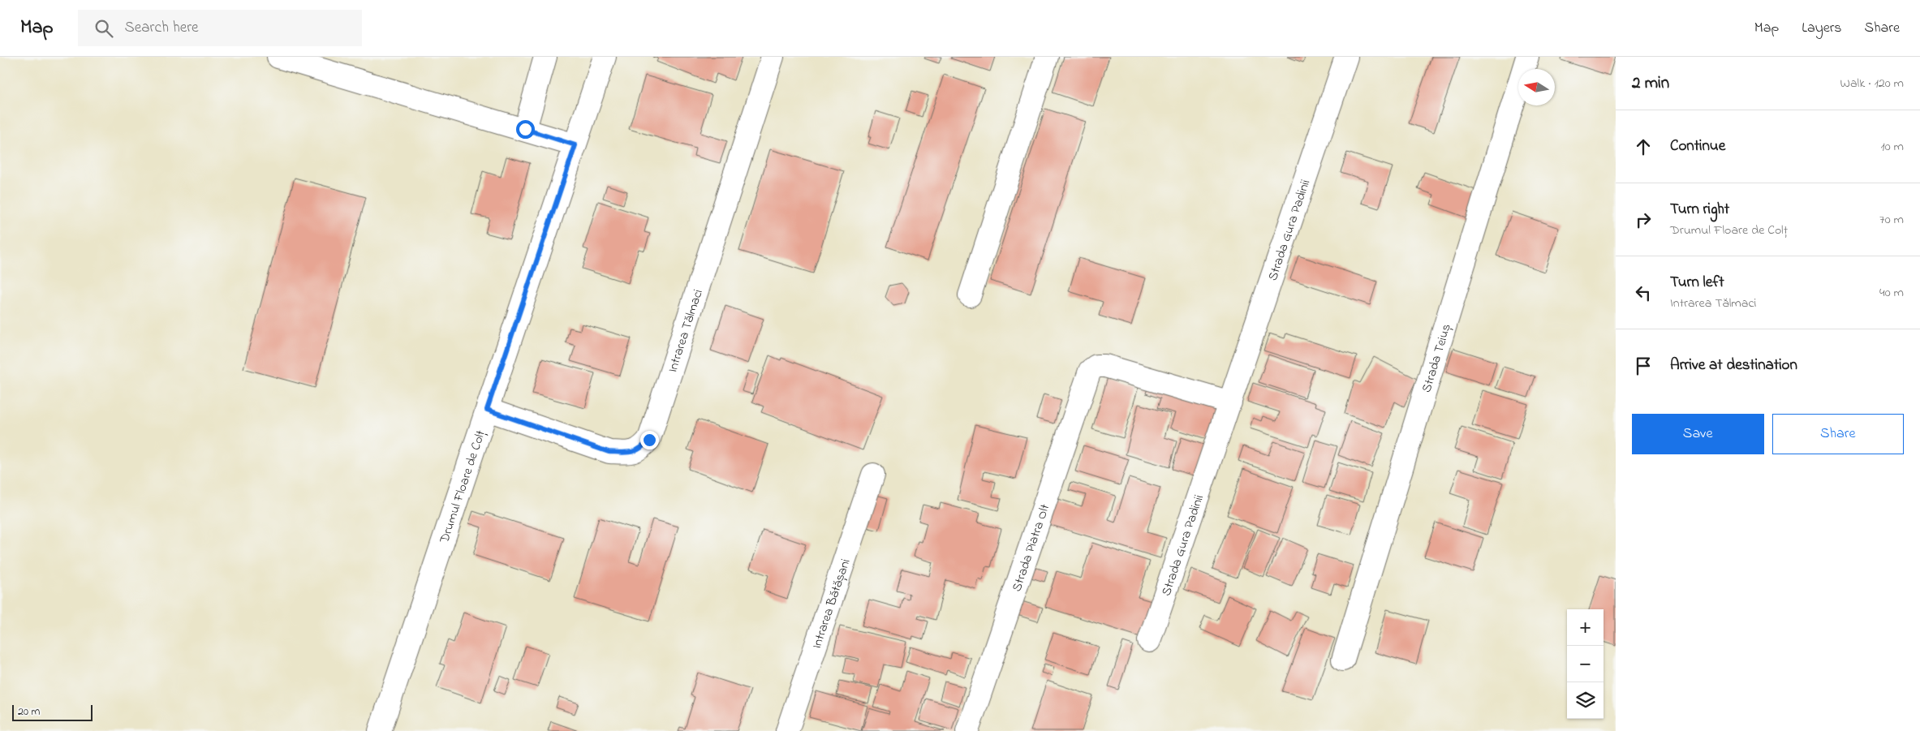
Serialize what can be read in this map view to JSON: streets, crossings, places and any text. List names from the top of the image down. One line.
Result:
{"streets":{"street":["Strada Gura Padinii","Intrarea Tălmaci","Strada Teiuș","Drumul Floare de Colț","Strada Piatra Olt","Intrarea Bătășani"]},"crossings":[["Strada Gura Padinii","Strada Piatra Olt"],["Intrarea Tălmaci","Drumul Floare de Colț"]],"scale_bar":"20 m","north":"left","page":{"header":"Map","search":"Search here","nav":["Map","Layers","Share"],"heading":["2 min","Walk · 120 m"],"list":[["Continue","10 m"],["Turn right","Drumul Floare de Colț","70 m"],["Turn left","Intrarea Tălmaci","40 m"],"Arrive at destination"],"buttons":["Save","Share"],"map_buttons":["+","−"],"scale":"20 m"}}
